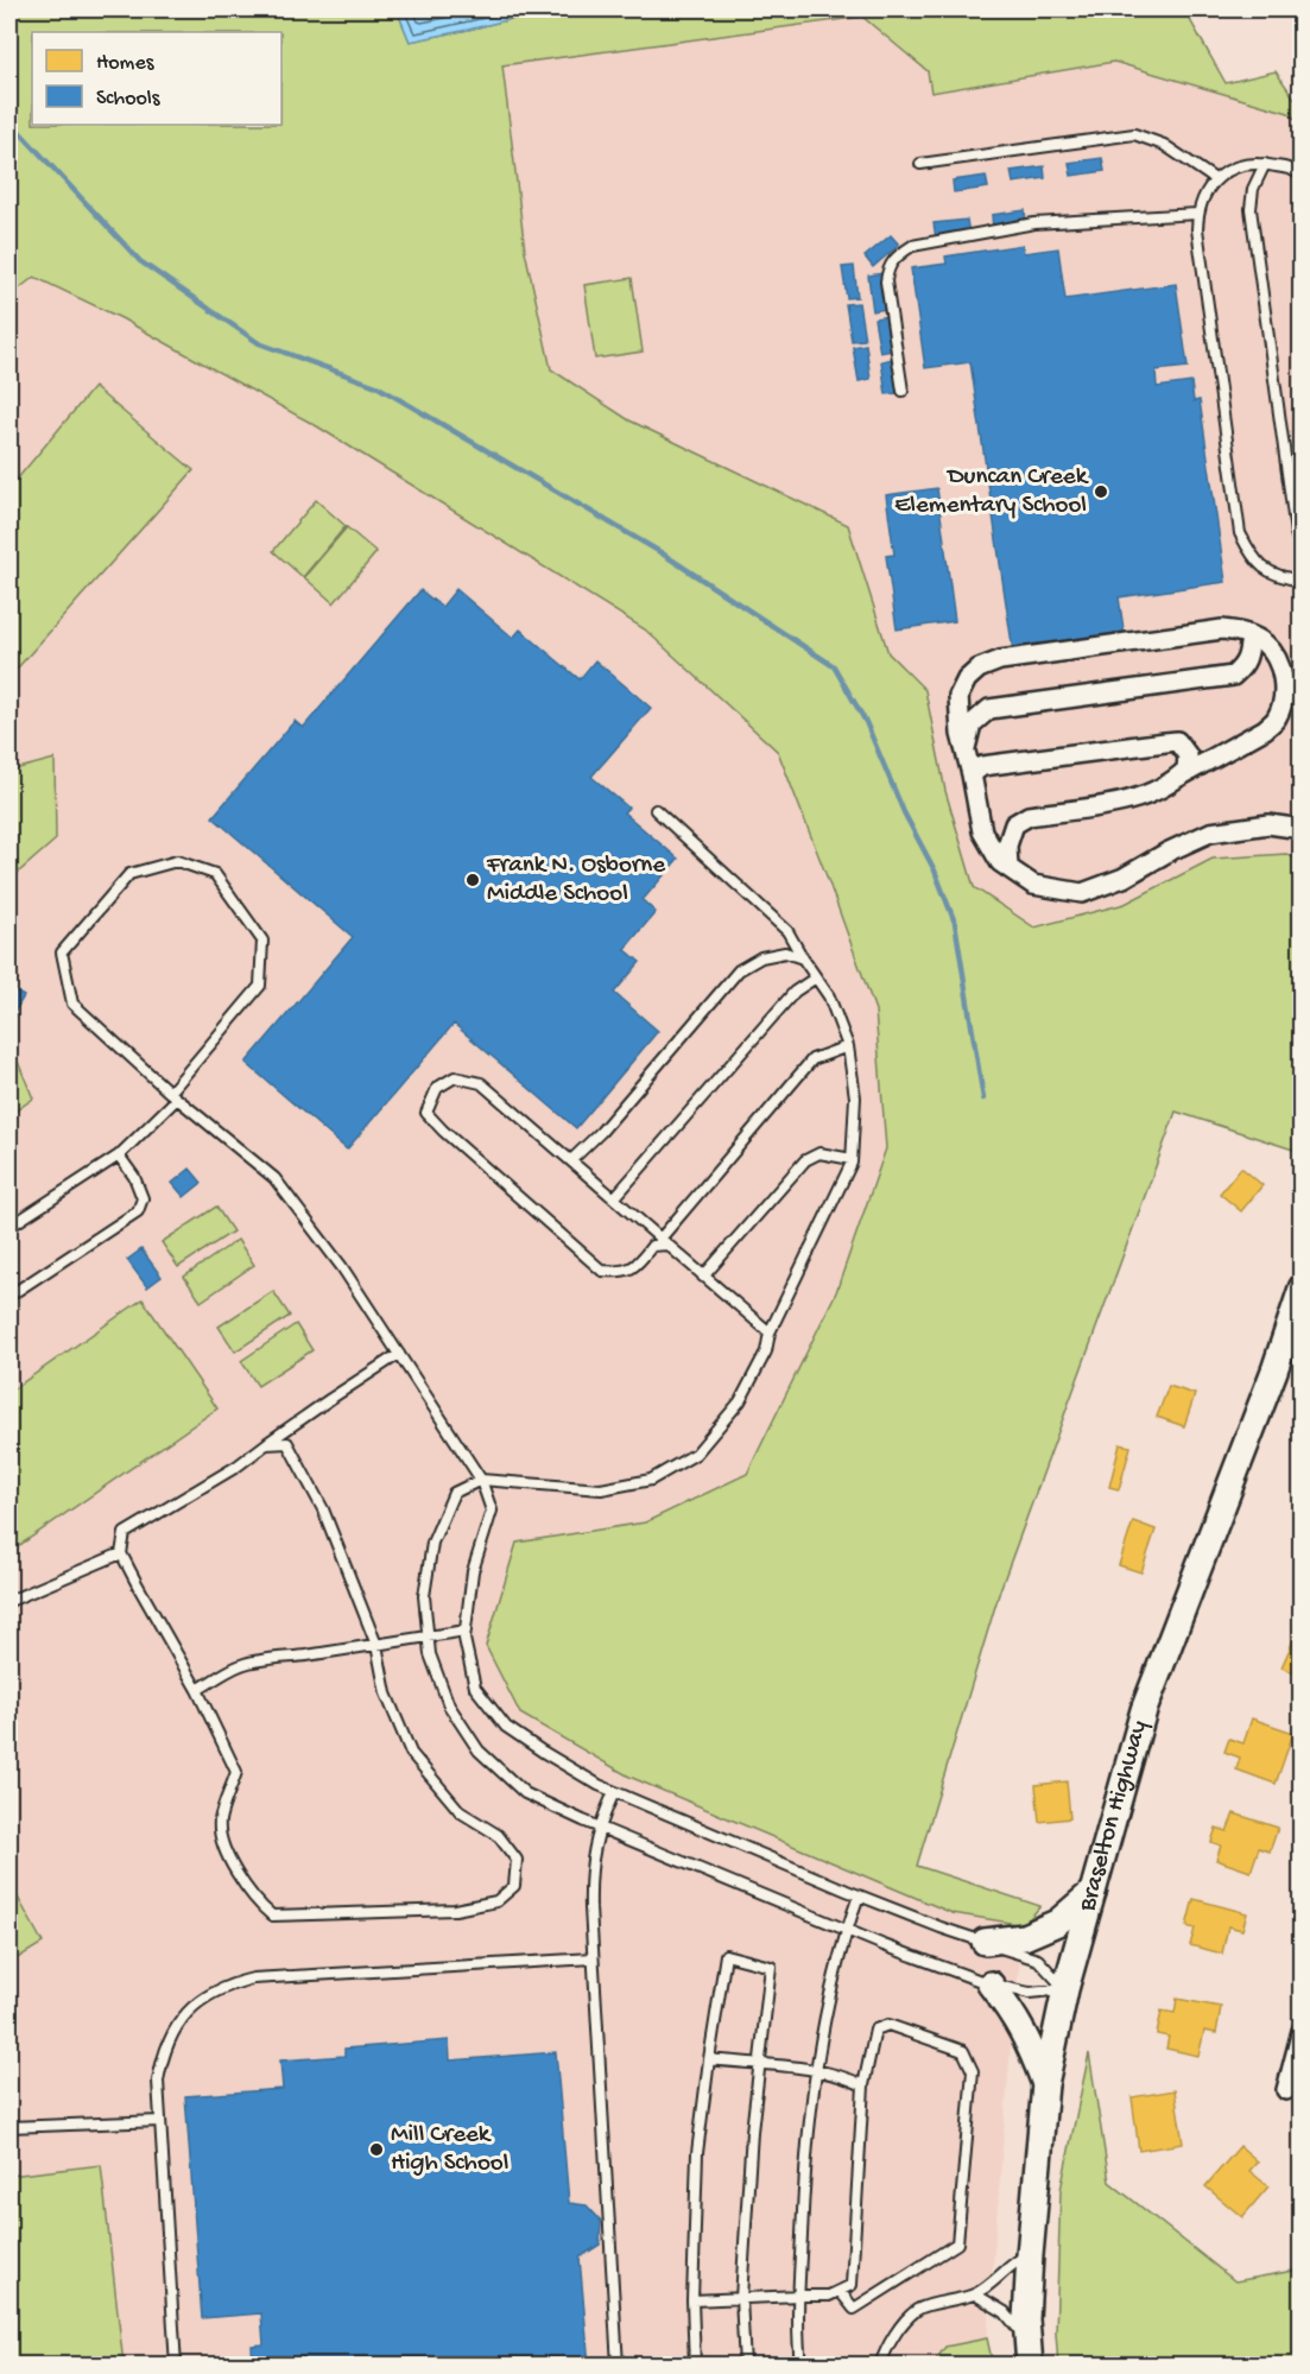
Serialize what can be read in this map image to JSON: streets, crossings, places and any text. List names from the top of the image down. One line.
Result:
{"streets":{"main road":["Braselton Highway"]},"places":["Duncan Creek Elementary School","Frank N. Osborne Middle School","Mill Creek High School"],"legend":["Homes","Schools"]}
